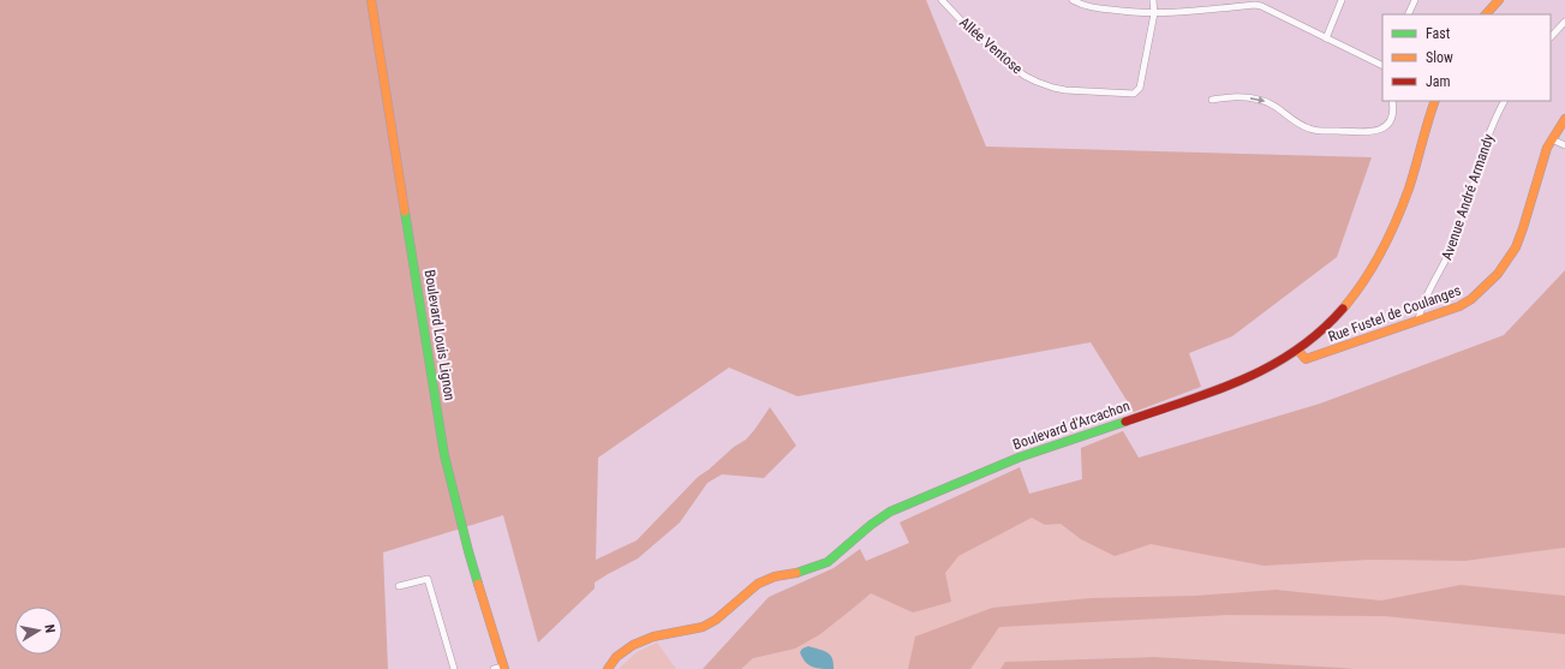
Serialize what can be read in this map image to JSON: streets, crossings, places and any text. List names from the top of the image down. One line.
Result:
{"streets":{"main road":["Rue Fustel de Coulanges","Boulevard Louis Lignon","Boulevard d'Arcachon"],"street":["Allée Ventose","Avenue André Armandy"]},"crossings":[["Avenue André Armandy","Rue Fustel de Coulanges"],["Rue Fustel de Coulanges","Boulevard d'Arcachon"]],"legend":["Fast","Slow","Jam"],"north":"right"}
